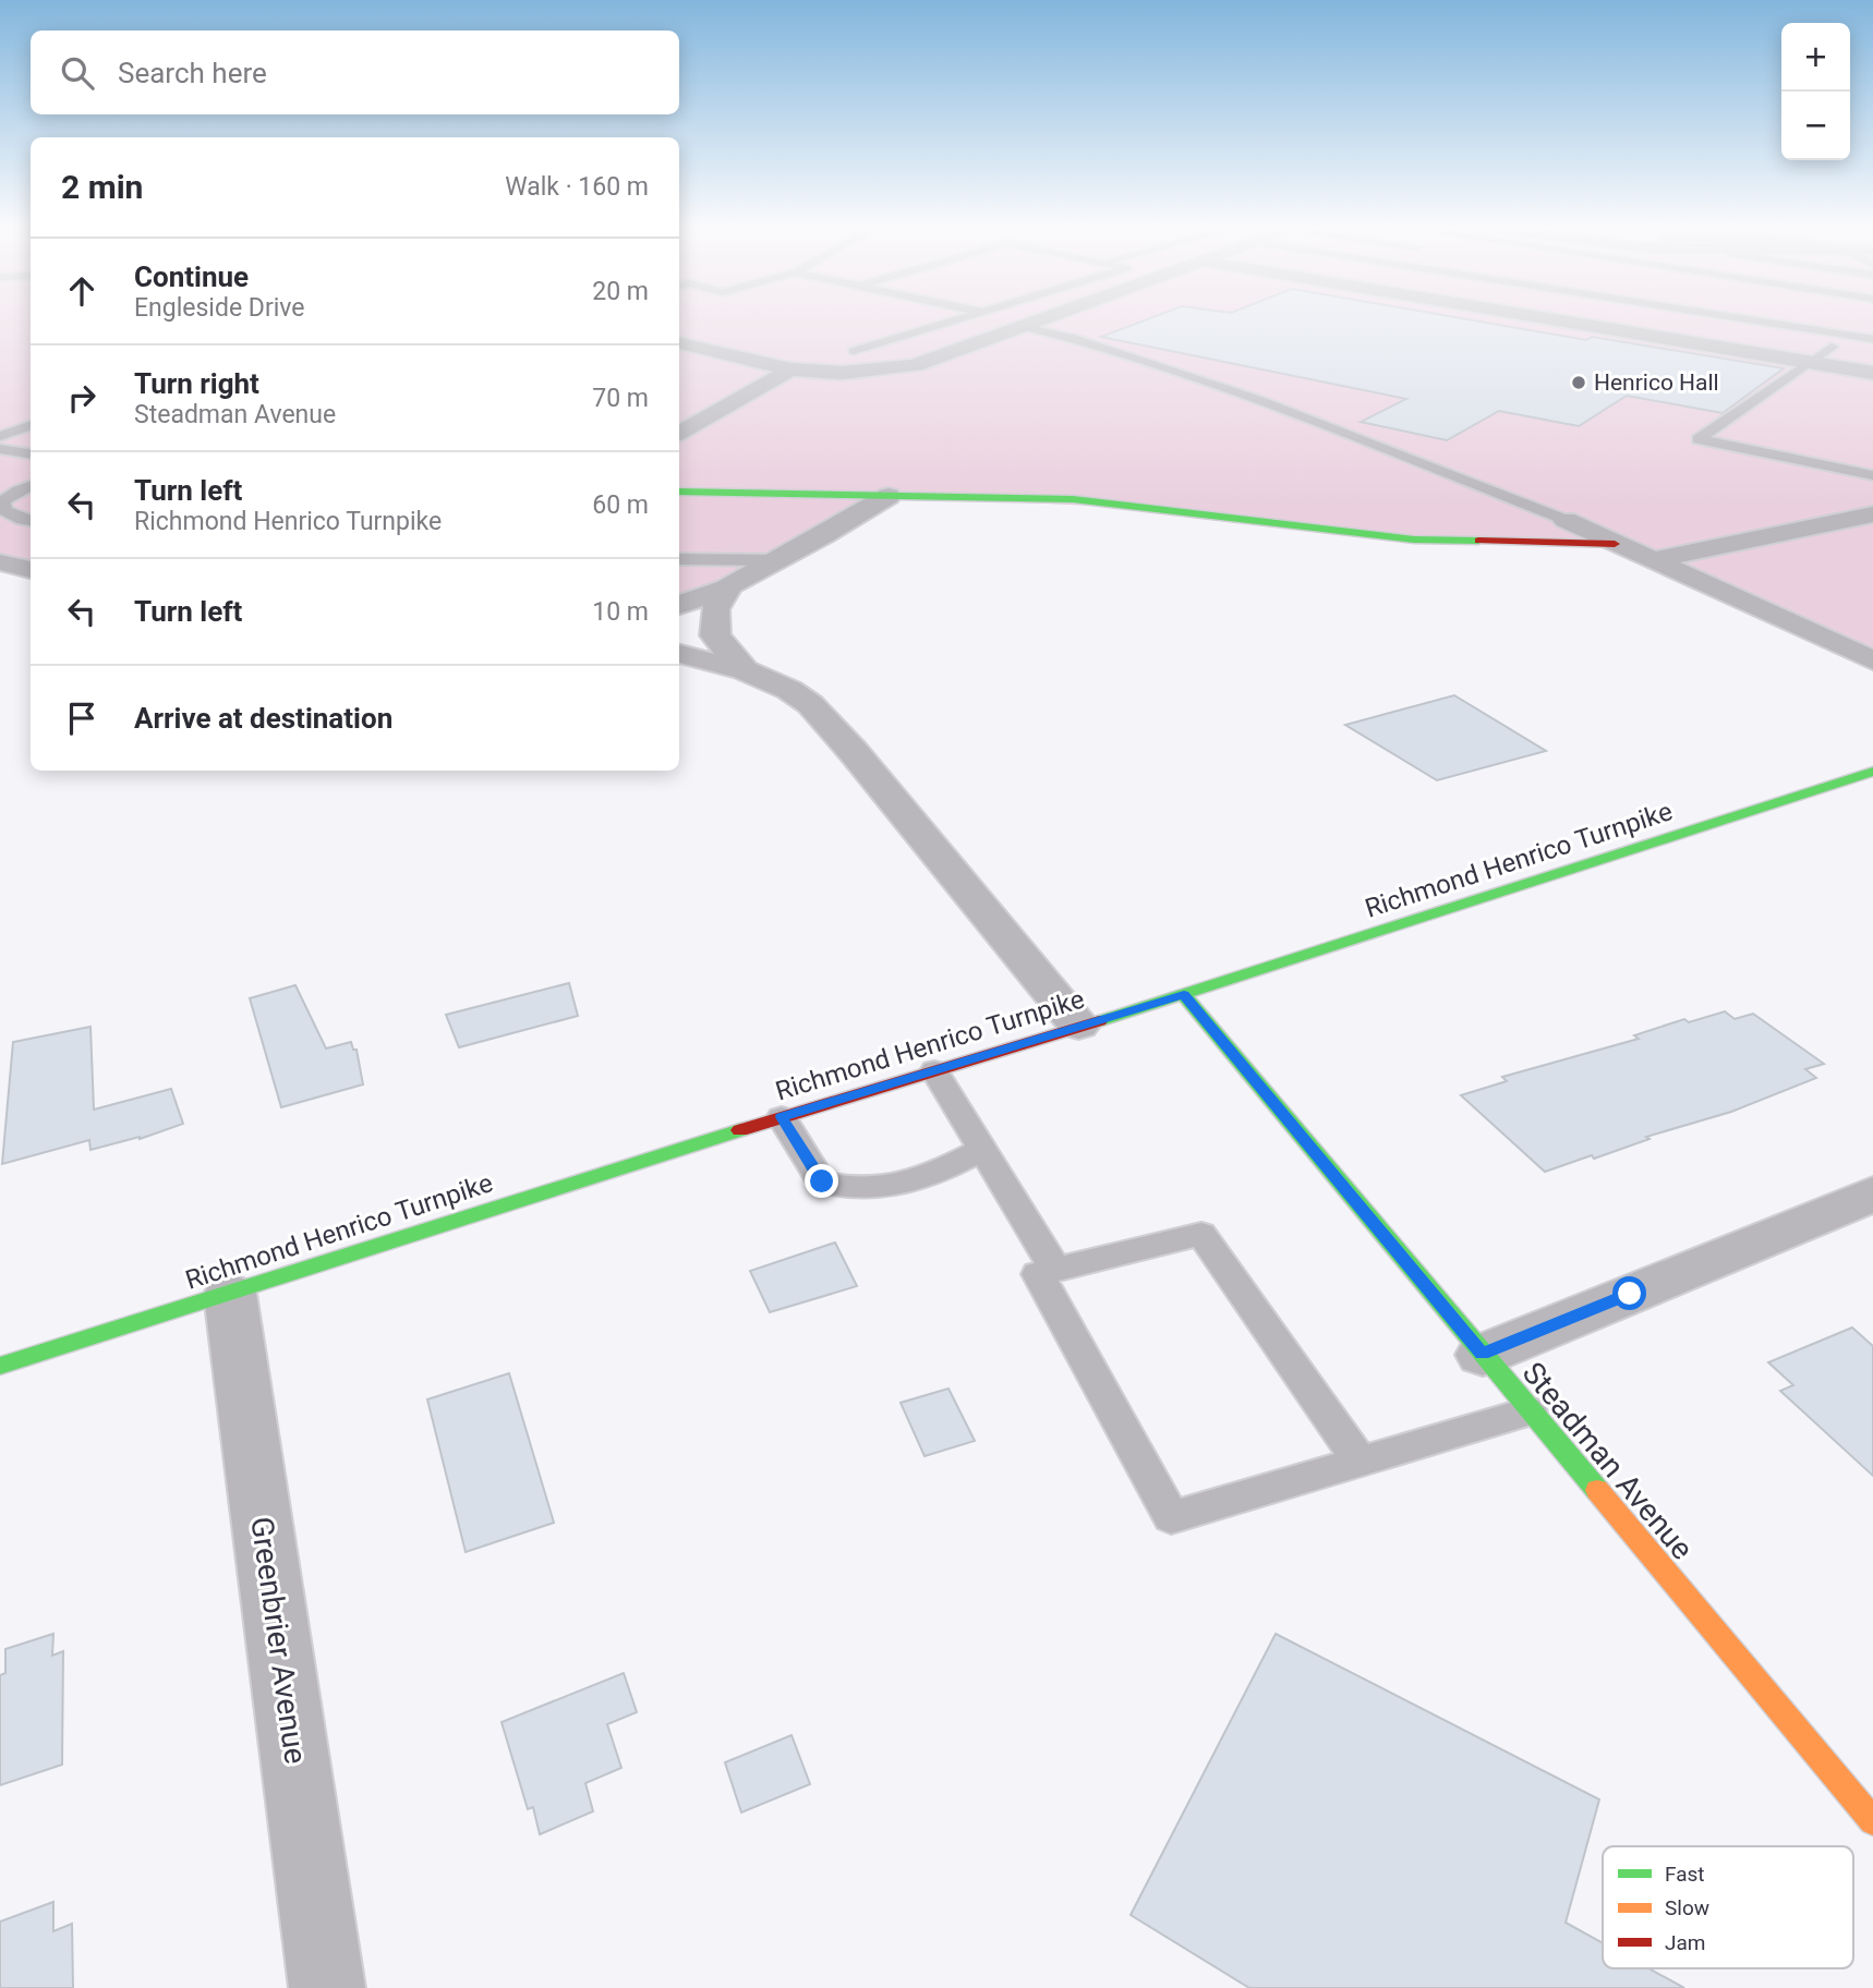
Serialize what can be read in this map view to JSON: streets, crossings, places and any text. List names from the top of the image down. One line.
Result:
{"streets":{"street":["Richmond Henrico Turnpike","Steadman Avenue","Greenbrier Avenue"]},"crossings":[["Richmond Henrico Turnpike","Steadman Avenue"],["Richmond Henrico Turnpike","Greenbrier Avenue"]],"places":["Henrico Hall"],"legend":["Fast","Slow","Jam"],"page":{"map_buttons":["+","−"],"search":"Search here","heading":["2 min","Walk · 160 m"],"list":[["Continue","Engleside Drive","20 m"],["Turn right","Steadman Avenue","70 m"],["Turn left","Richmond Henrico Turnpike","60 m"],["Turn left","10 m"],"Arrive at destination"]}}
